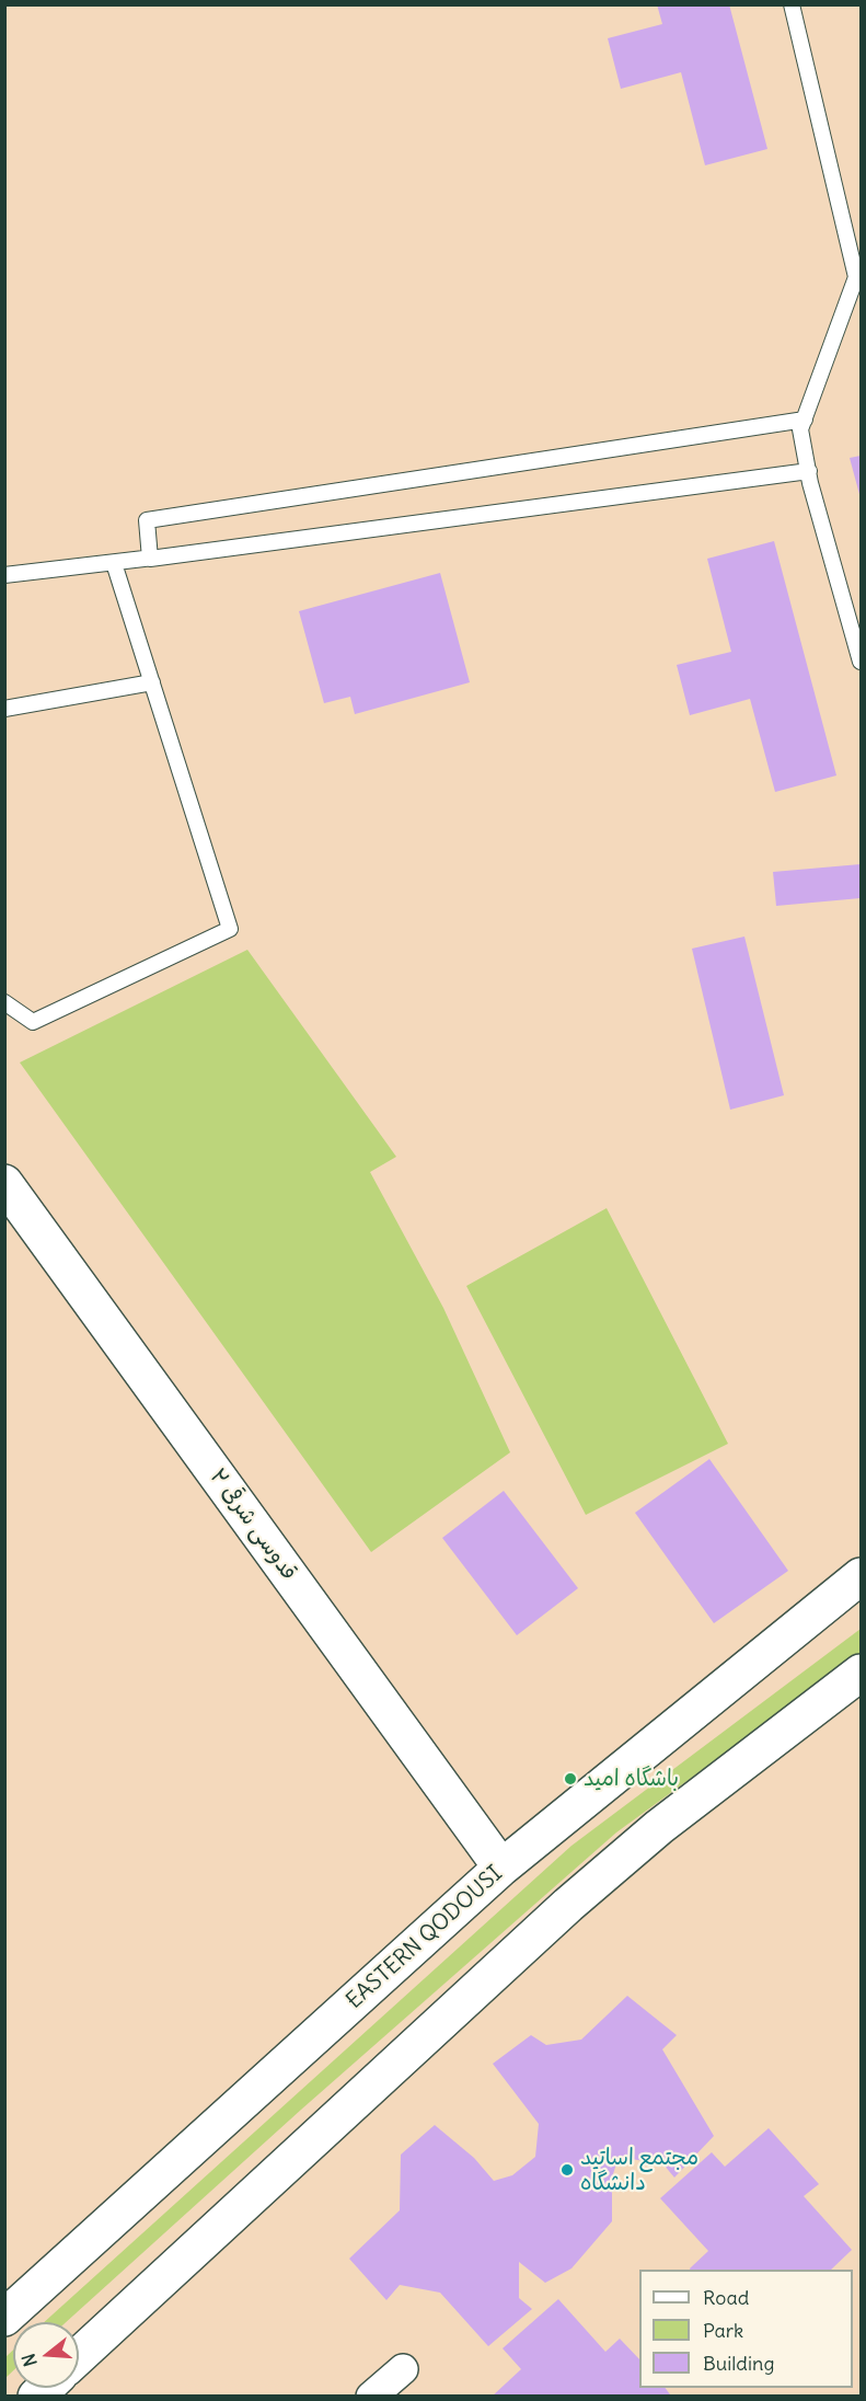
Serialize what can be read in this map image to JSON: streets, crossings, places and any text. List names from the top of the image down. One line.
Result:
{"streets":{"main road":["قدوسی شرقی ۲","EASTERN QODOUSI"]},"crossings":[["قدوسی شرقی ۲","EASTERN QODOUSI"]],"places":["باشگاه امید","مجتمع اساتید دانشگاه"],"legend":["Road","Park","Building"],"north":"left"}
